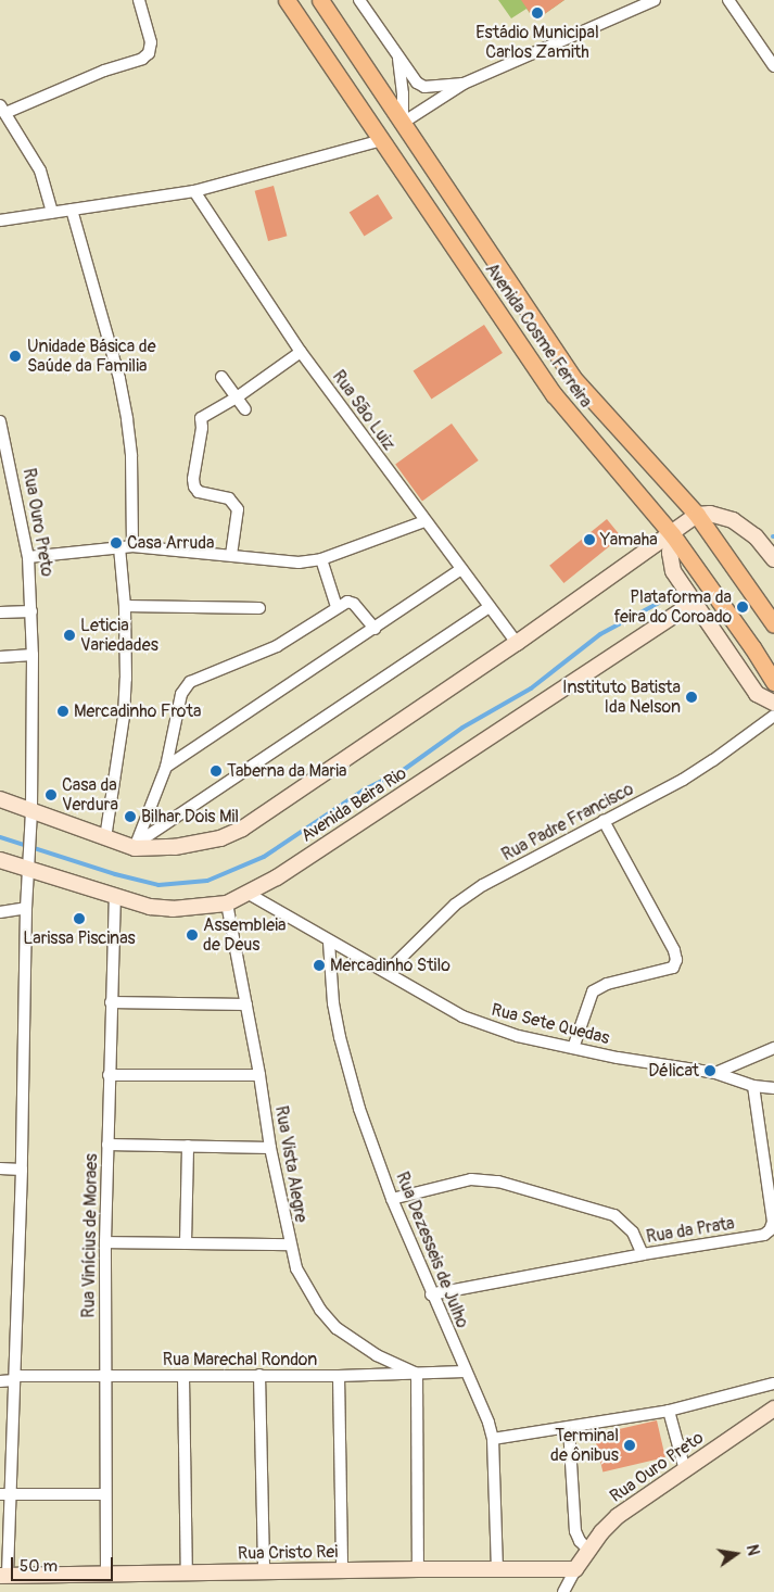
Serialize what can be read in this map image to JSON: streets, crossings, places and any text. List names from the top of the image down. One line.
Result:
{"streets":{"main road":["Avenida Cosme Ferreira"],"street":["Rua São Luiz","Rua Ouro Preto","Avenida Beira Rio","Rua Padre Francisco","Rua Sete Quedas","Rua Vista Alegre","Rua da Prata","Rua Vinícius de Moraes","Rua Dezesseis de Julho","Rua Marechal Rondon","Rua Cristo Rei"]},"crossings":[["Rua Ouro Preto","Avenida Beira Rio"],["Rua Ouro Preto","Rua Marechal Rondon"],["Rua Ouro Preto","Rua Cristo Rei"],["Avenida Beira Rio","Rua Sete Quedas"],["Avenida Beira Rio","Rua Vista Alegre"],["Avenida Beira Rio","Rua Vinícius de Moraes"],["Rua Padre Francisco","Rua Sete Quedas"],["Rua Sete Quedas","Rua Dezesseis de Julho"],["Rua Vista Alegre","Rua Marechal Rondon"],["Rua da Prata","Rua Dezesseis de Julho"],["Rua Vinícius de Moraes","Rua Marechal Rondon"],["Rua Vinícius de Moraes","Rua Cristo Rei"],["Rua Dezesseis de Julho","Rua Marechal Rondon"],["Rua Dezesseis de Julho","Rua Cristo Rei"]],"places":["Estádio Municipal Carlos Zamith","Unidade Básica de Saúde da Familia","Yamaha","Casa Arruda","Plataforma da feira do Coroado","Leticia Variedades","Instituto Batista Ida Nelson","Mercadinho Frota","Taberna da Maria","Casa da Verdura","Bilhar Dois Mil","Larissa Piscinas","Assembleia de Deus","Mercadinho Stilo","Délicat","Terminal de ônibus"],"scale_bar":"50 m","north":"right"}
